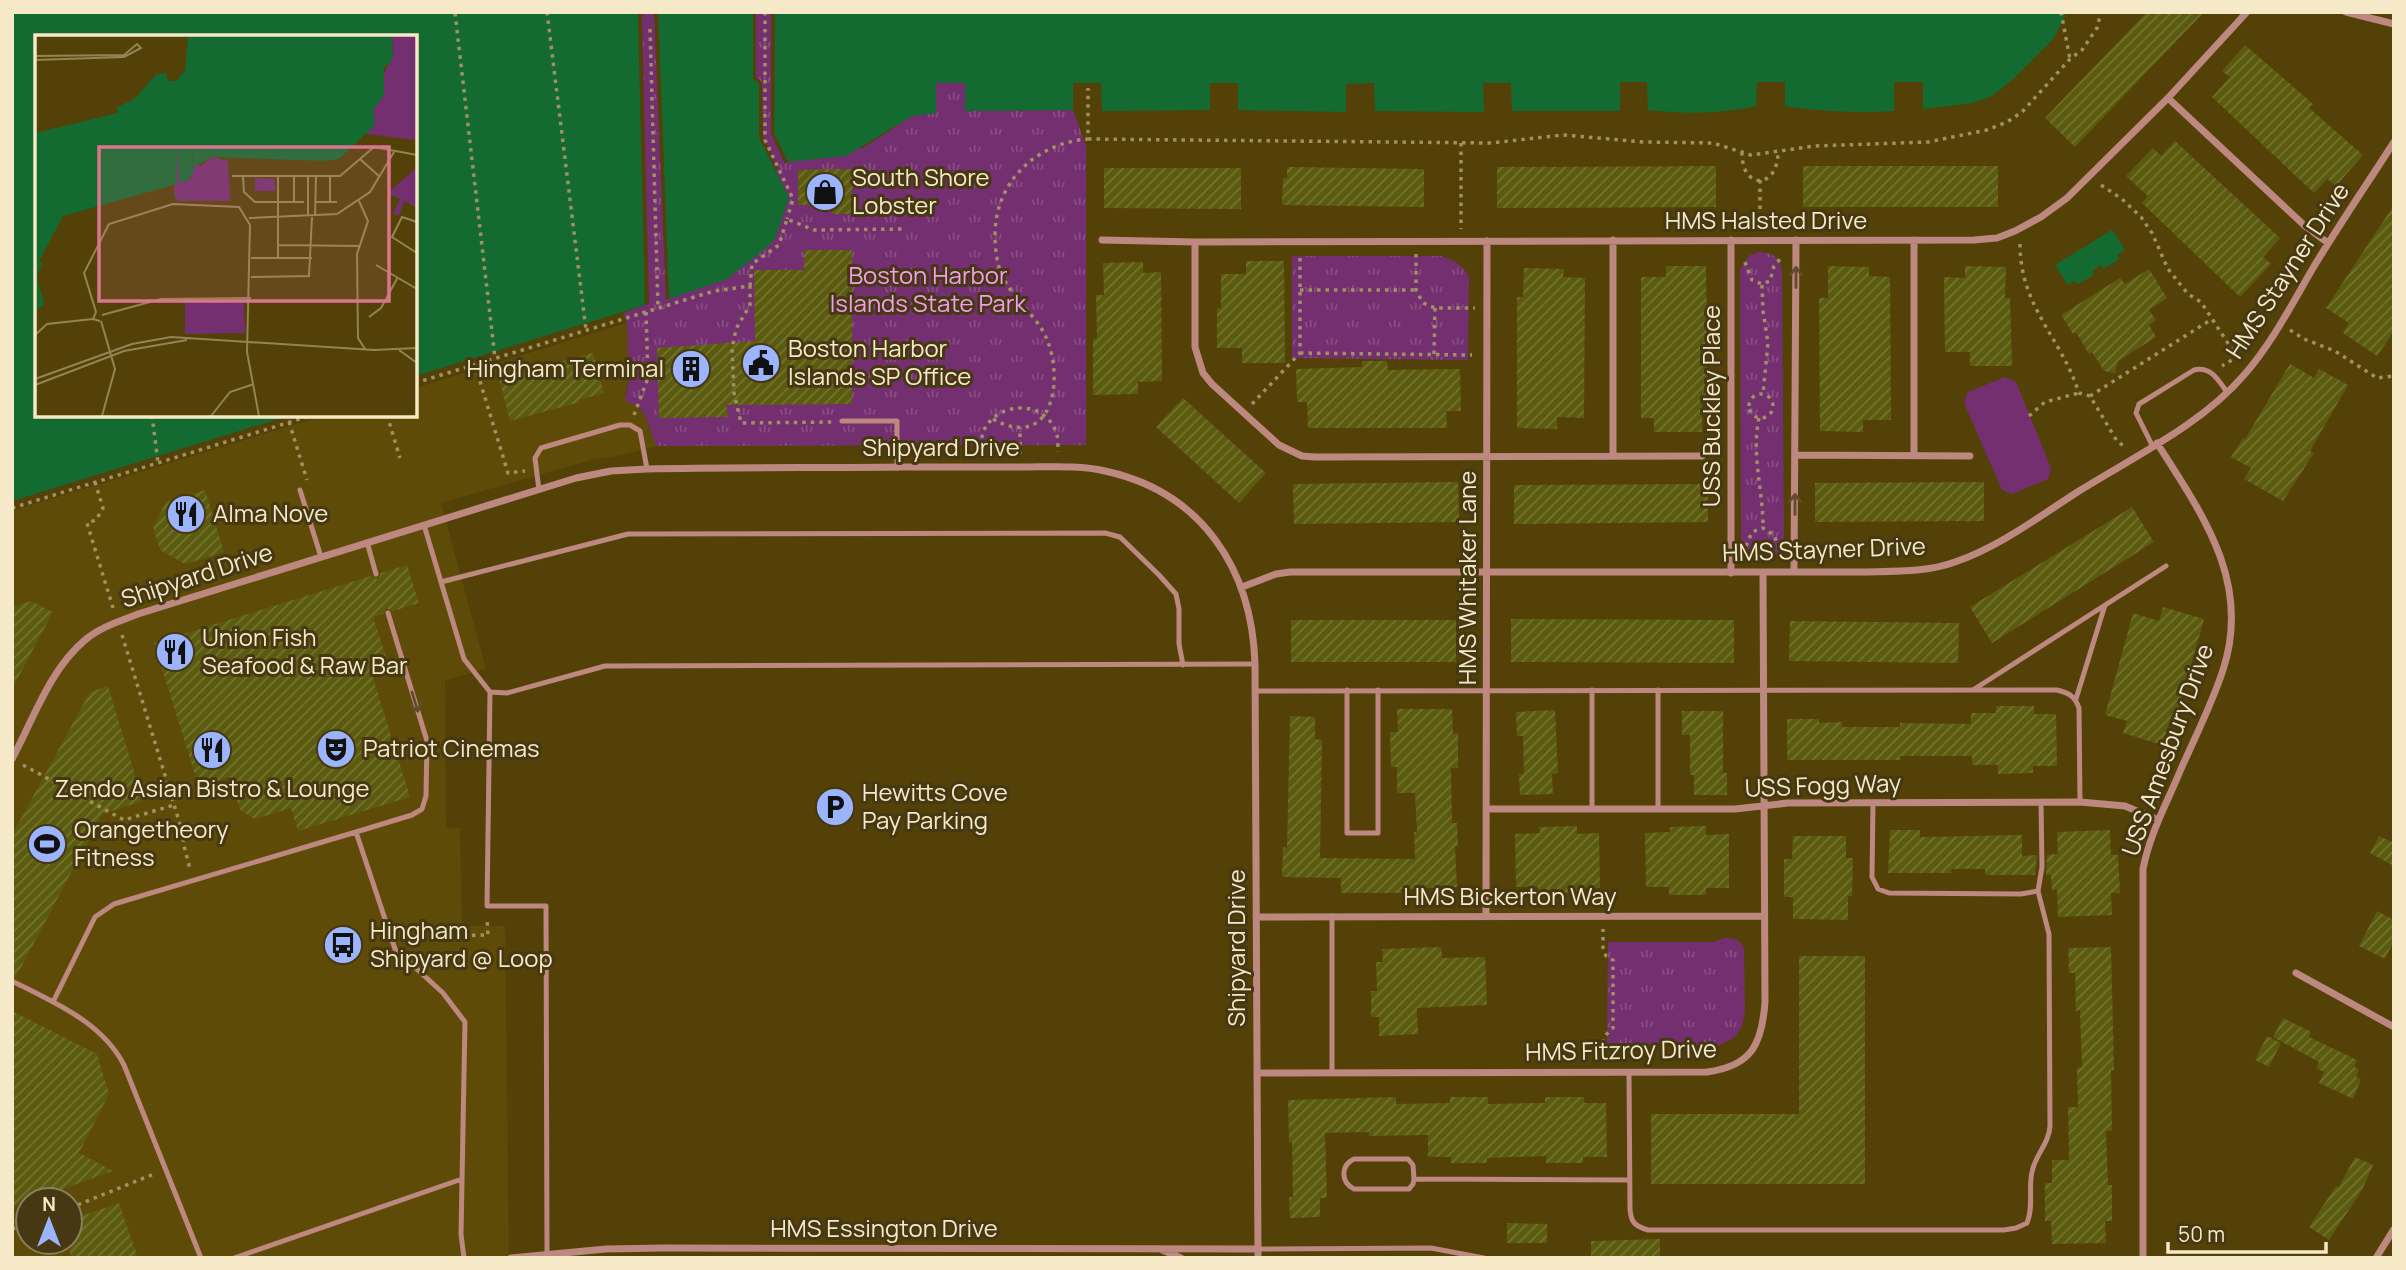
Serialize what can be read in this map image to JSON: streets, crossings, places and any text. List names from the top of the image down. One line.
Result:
{"streets":{"street":["HMS Halsted Drive","HMS Stayner Drive","USS Buckley Place","Shipyard Drive","HMS Whitaker Lane","USS Amesbury Drive","USS Fogg Way","HMS Bickerton Way","HMS Fitzroy Drive","HMS Essington Drive"]},"crossings":[["HMS Halsted Drive","USS Buckley Place"],["HMS Halsted Drive","HMS Whitaker Lane"],["HMS Stayner Drive","USS Buckley Place"],["HMS Stayner Drive","Shipyard Drive"],["HMS Stayner Drive","HMS Whitaker Lane"],["HMS Stayner Drive","USS Amesbury Drive"],["HMS Stayner Drive","HMS Fitzroy Drive"],["Shipyard Drive","HMS Bickerton Way"],["Shipyard Drive","HMS Fitzroy Drive"],["Shipyard Drive","HMS Essington Drive"],["HMS Whitaker Lane","USS Fogg Way"],["HMS Whitaker Lane","HMS Bickerton Way"],["USS Amesbury Drive","USS Fogg Way"],["USS Fogg Way","HMS Fitzroy Drive"],["HMS Bickerton Way","HMS Fitzroy Drive"]],"parks":["Boston Harbor Islands State Park"],"places":{"shop":["South Shore Lobster"],"public building":["Boston Harbor Islands SP Office"],"building":["Hingham Terminal"],"restaurant":["Alma Nove","Union Fish Seafood & Raw Bar","Zendo Asian Bistro & Lounge"],"theatre":["Patriot Cinemas"],"parking":["Hewitts Cove Pay Parking"],"sports":["Orangetheory Fitness"],"bus stop":["Hingham Shipyard @ Loop"]},"scale_bar":"50 m","north":"top"}
